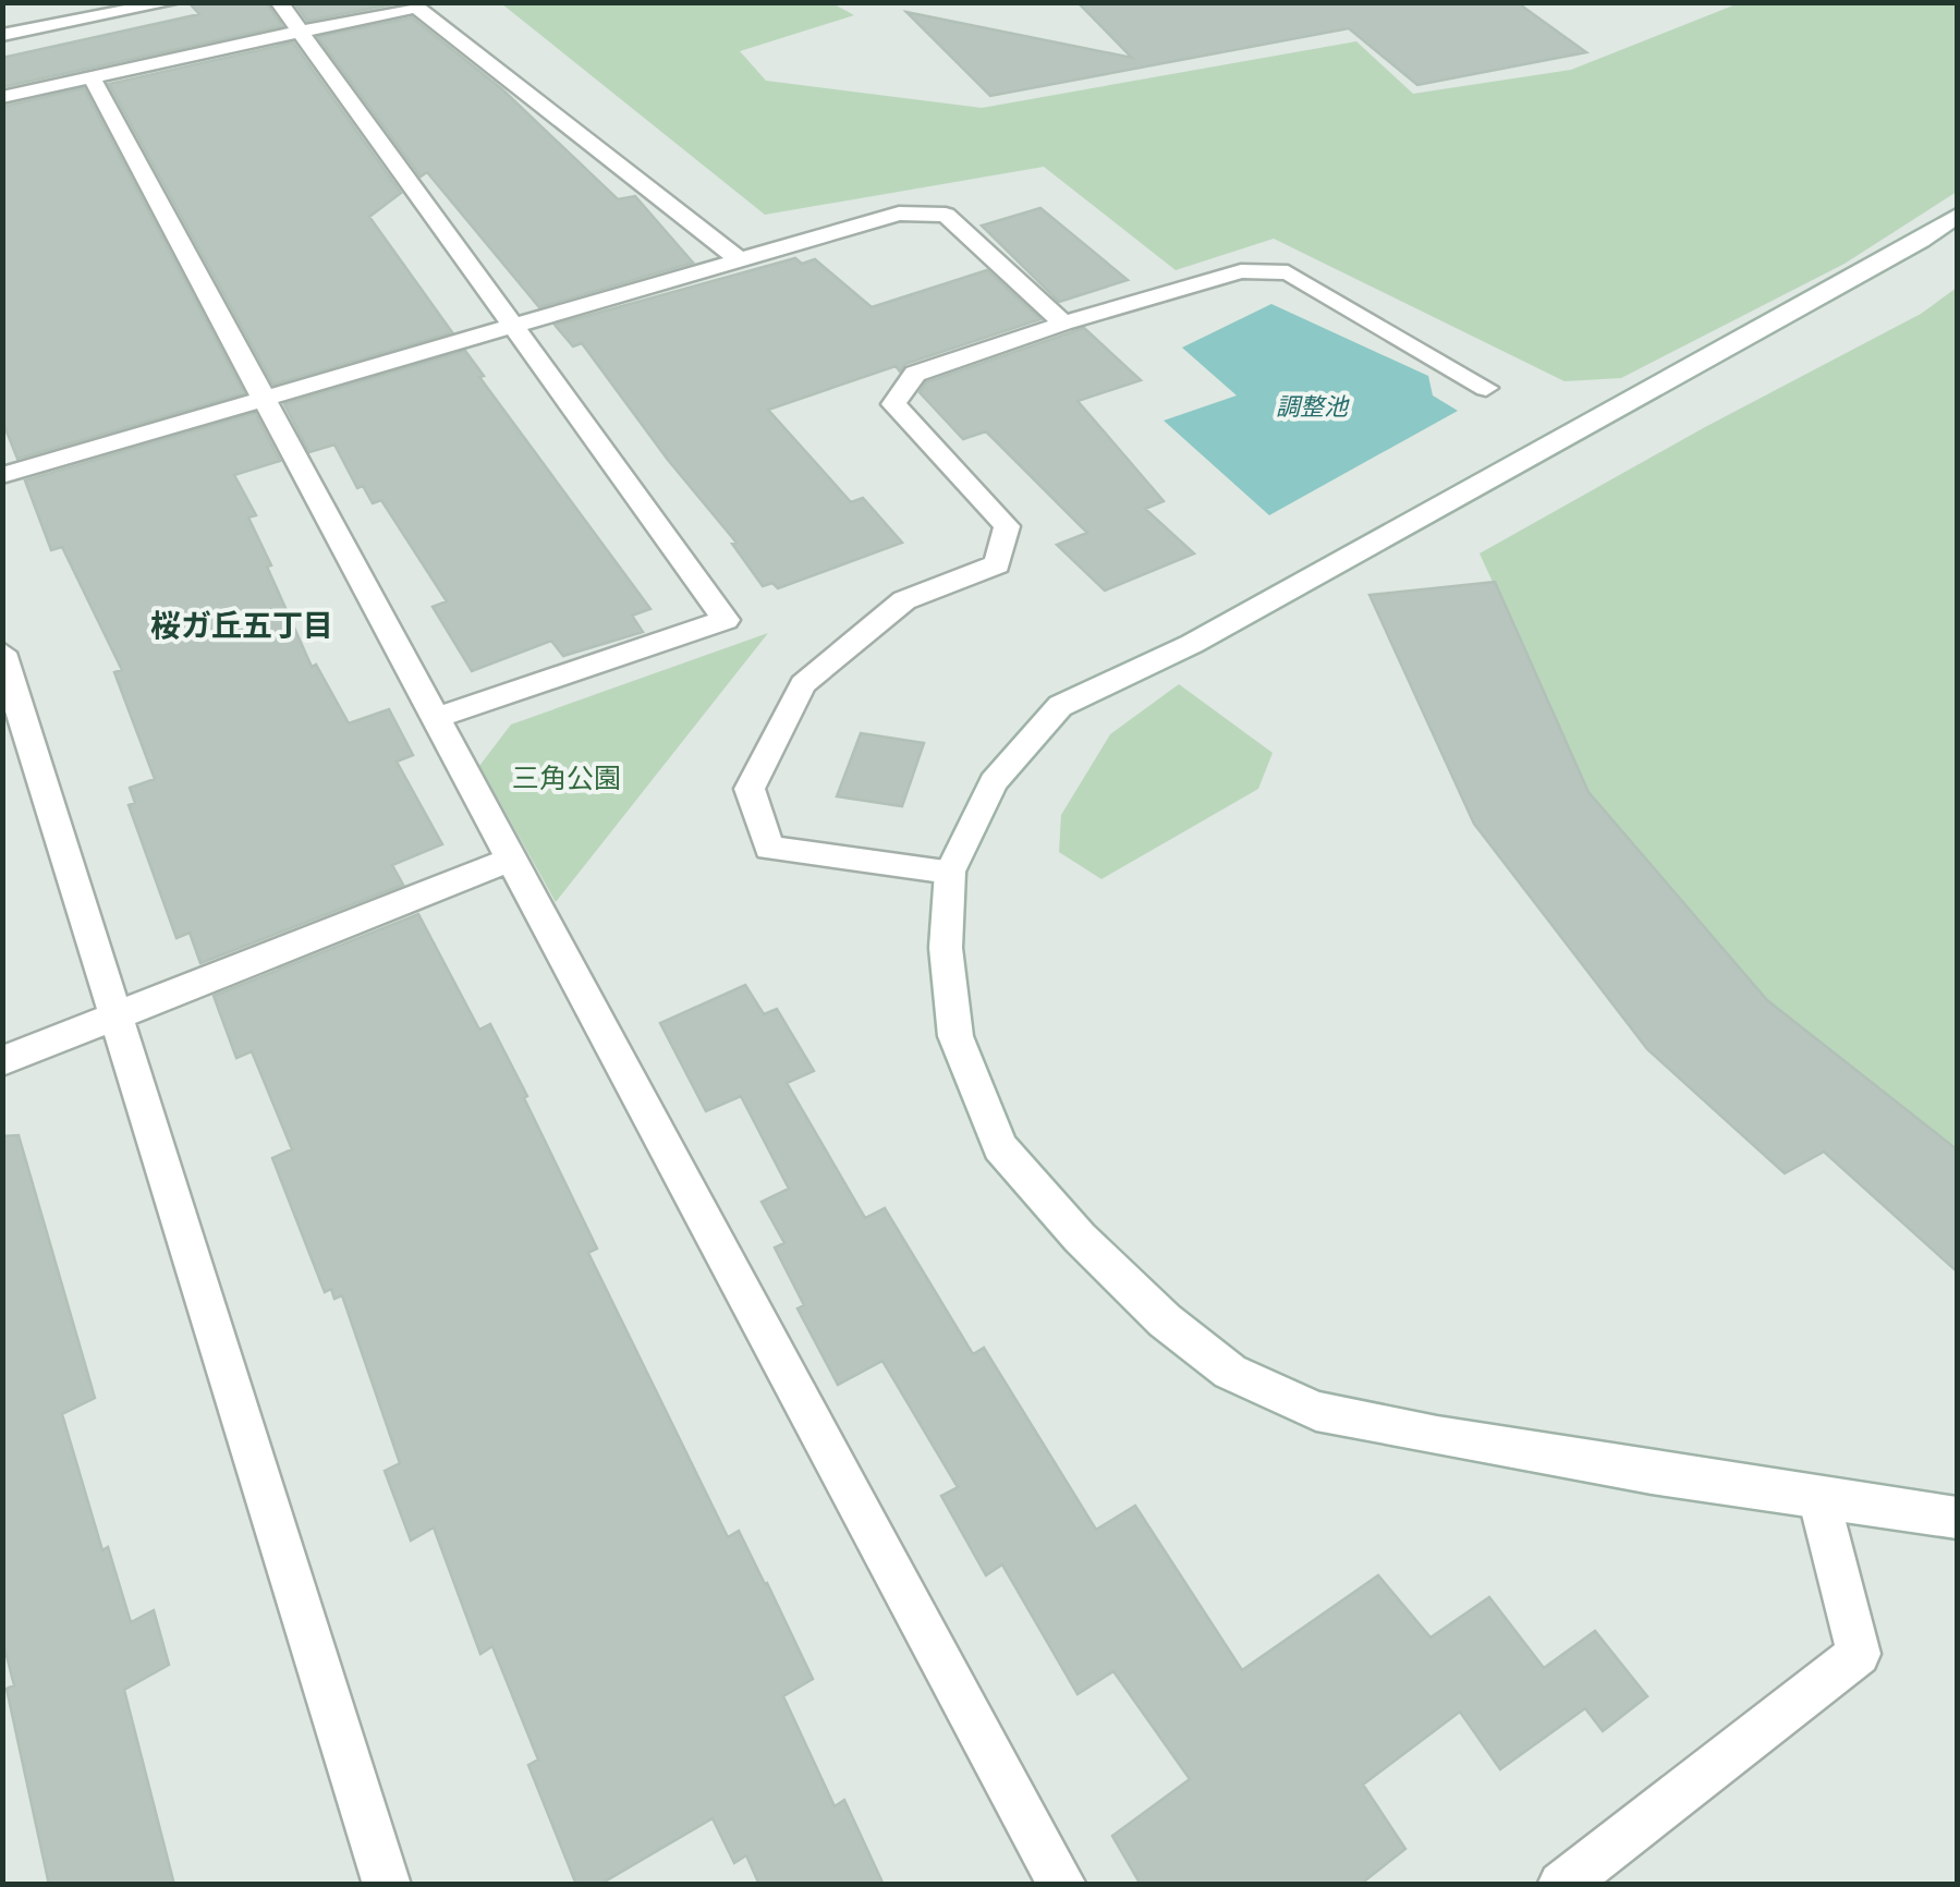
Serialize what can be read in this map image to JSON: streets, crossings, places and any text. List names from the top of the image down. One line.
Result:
{"districts":["桜ガ丘五丁目"],"water":["調整池"],"parks":["三角公園"]}
